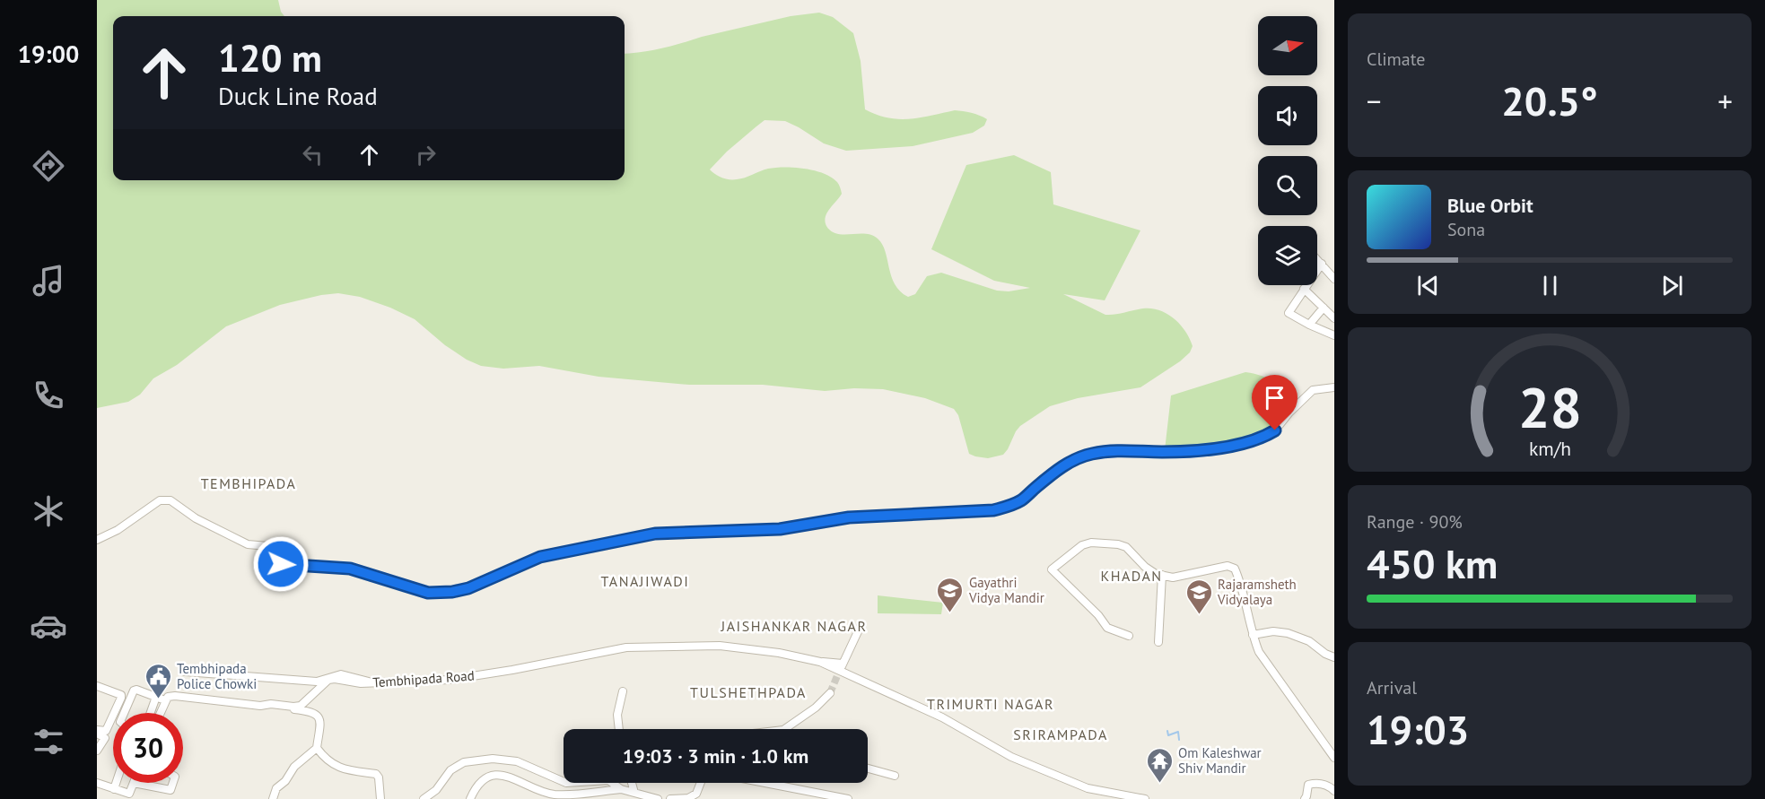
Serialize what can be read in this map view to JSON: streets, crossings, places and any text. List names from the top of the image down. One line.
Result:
{"streets":{"street":["Tembhipada Road"]},"districts":["TEMBHIPADA","KHADAN","TANAJIWADI","JAISHANKAR NAGAR","TULSHETHPADA","TRIMURTI NAGAR","SRIRAMPADA"],"places":{"school or university":["Gayathri Vidya Mandir","Rajaramsheth Vidyalaya"],"public building":["Tembhipada Police Chowki"],"temple":["Om Kaleshwar Shiv Mandir"]},"north":"right","page":{"tabs":"19:00","tile":["Climate",["Range · 90%","450 km"],["Arrival","19:03"]],"turn":["120 m","Duck Line Road"],"heat":["−","20.5°","+"],"song":["Blue Orbit","Sona"],"limit":"30","trip":"19:03 · 3 min · 1.0 km","gauge":["28","km/h"]}}
